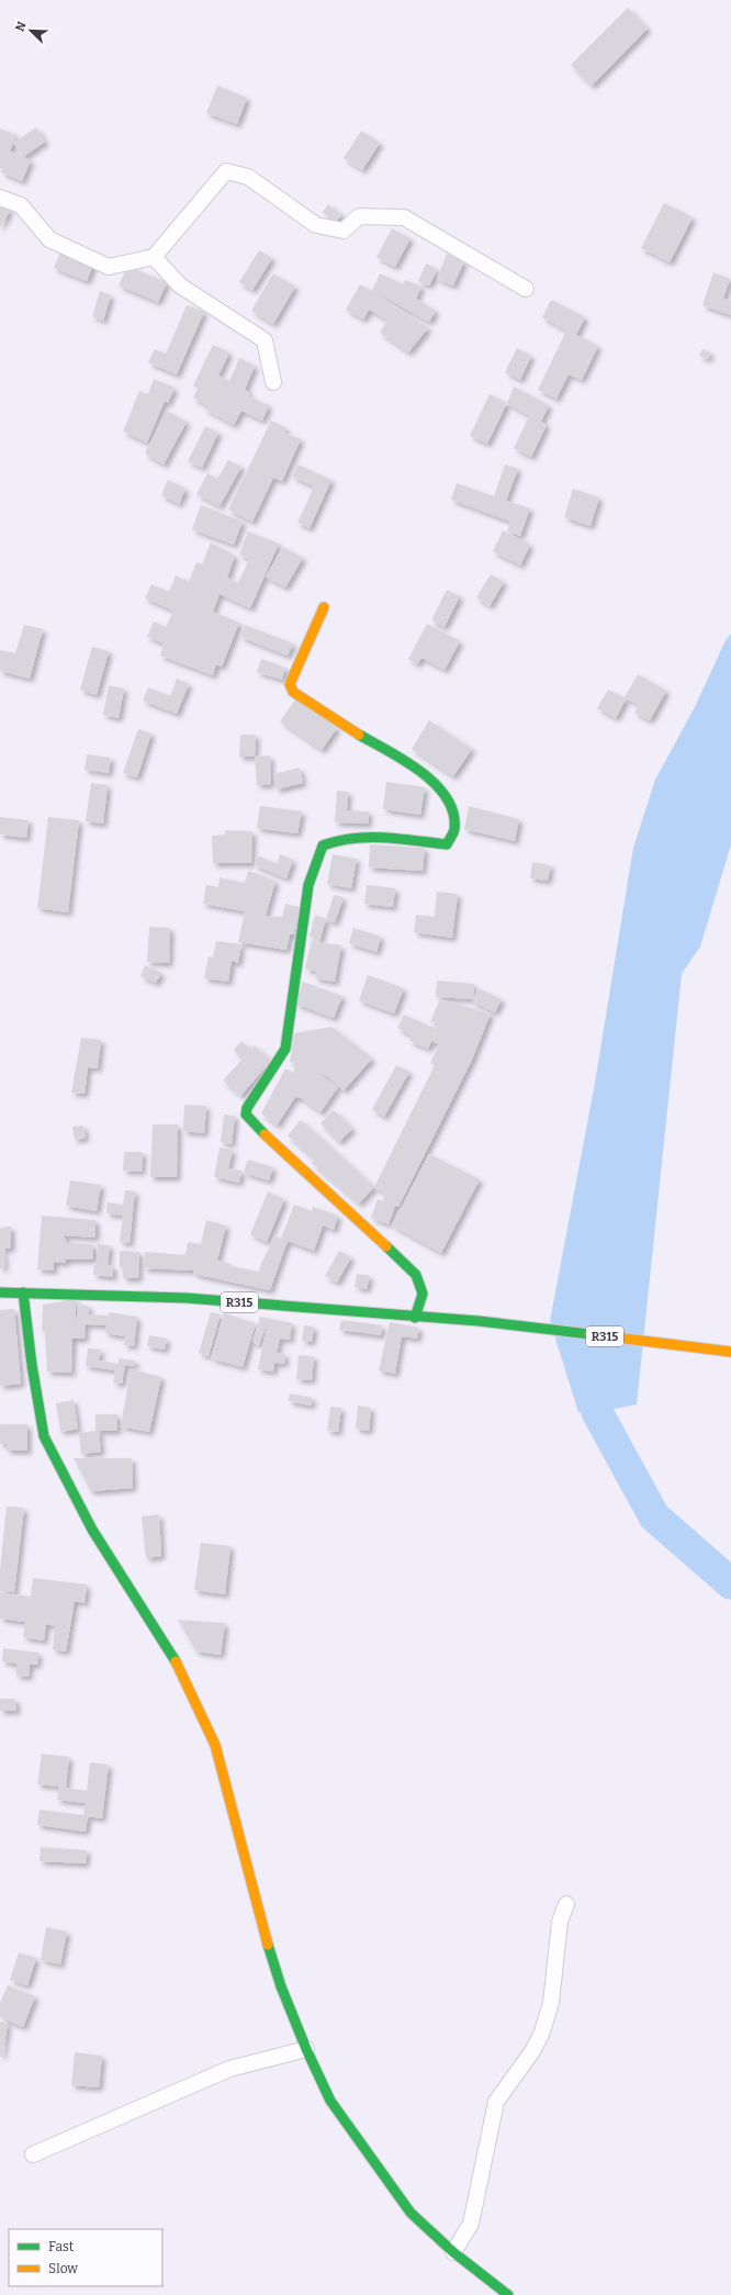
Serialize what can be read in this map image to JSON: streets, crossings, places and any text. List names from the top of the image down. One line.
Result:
{"streets":{"street":["R315"]},"legend":["Fast","Slow"],"north":"top left"}
